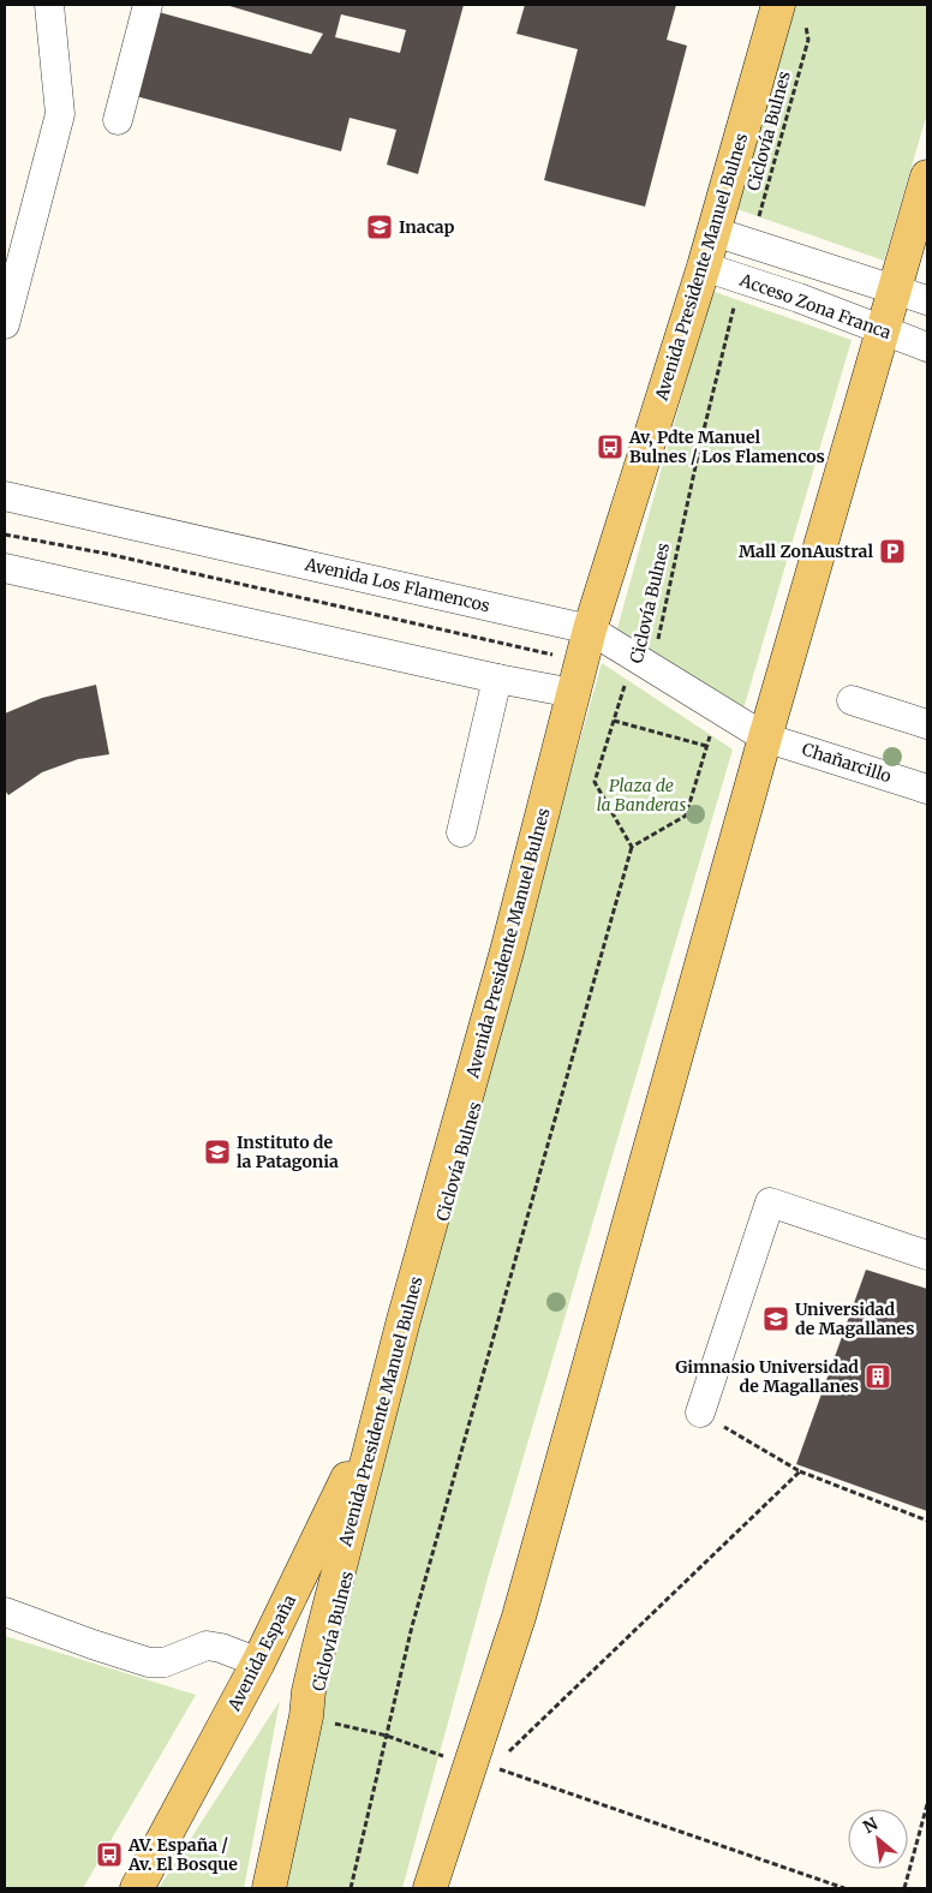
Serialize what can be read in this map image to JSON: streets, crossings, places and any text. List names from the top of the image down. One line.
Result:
{"streets":{"main road":["Avenida Presidente Manuel Bulnes","Avenida España"],"street":["Acceso Zona Franca","Avenida Los Flamencos","Chañarcillo"],"path":["Ciclovía Bulnes"]},"crossings":[["Ciclovía Bulnes","Avenida Presidente Manuel Bulnes"],["Ciclovía Bulnes","Acceso Zona Franca"],["Ciclovía Bulnes","Avenida Los Flamencos"],["Avenida Presidente Manuel Bulnes","Acceso Zona Franca"],["Avenida Presidente Manuel Bulnes","Avenida Los Flamencos"],["Avenida Presidente Manuel Bulnes","Avenida España"],["Avenida Los Flamencos","Chañarcillo"]],"parks":["Plaza de la Banderas"],"places":{"school or university":["Inacap","Instituto de la Patagonia","Universidad de Magallanes"],"bus stop":["Av, Pdte Manuel Bulnes / Los Flamencos","AV. España / Av. El Bosque"],"parking":["Mall ZonAustral"],"building":["Gimnasio Universidad de Magallanes"]},"north":"top left"}
